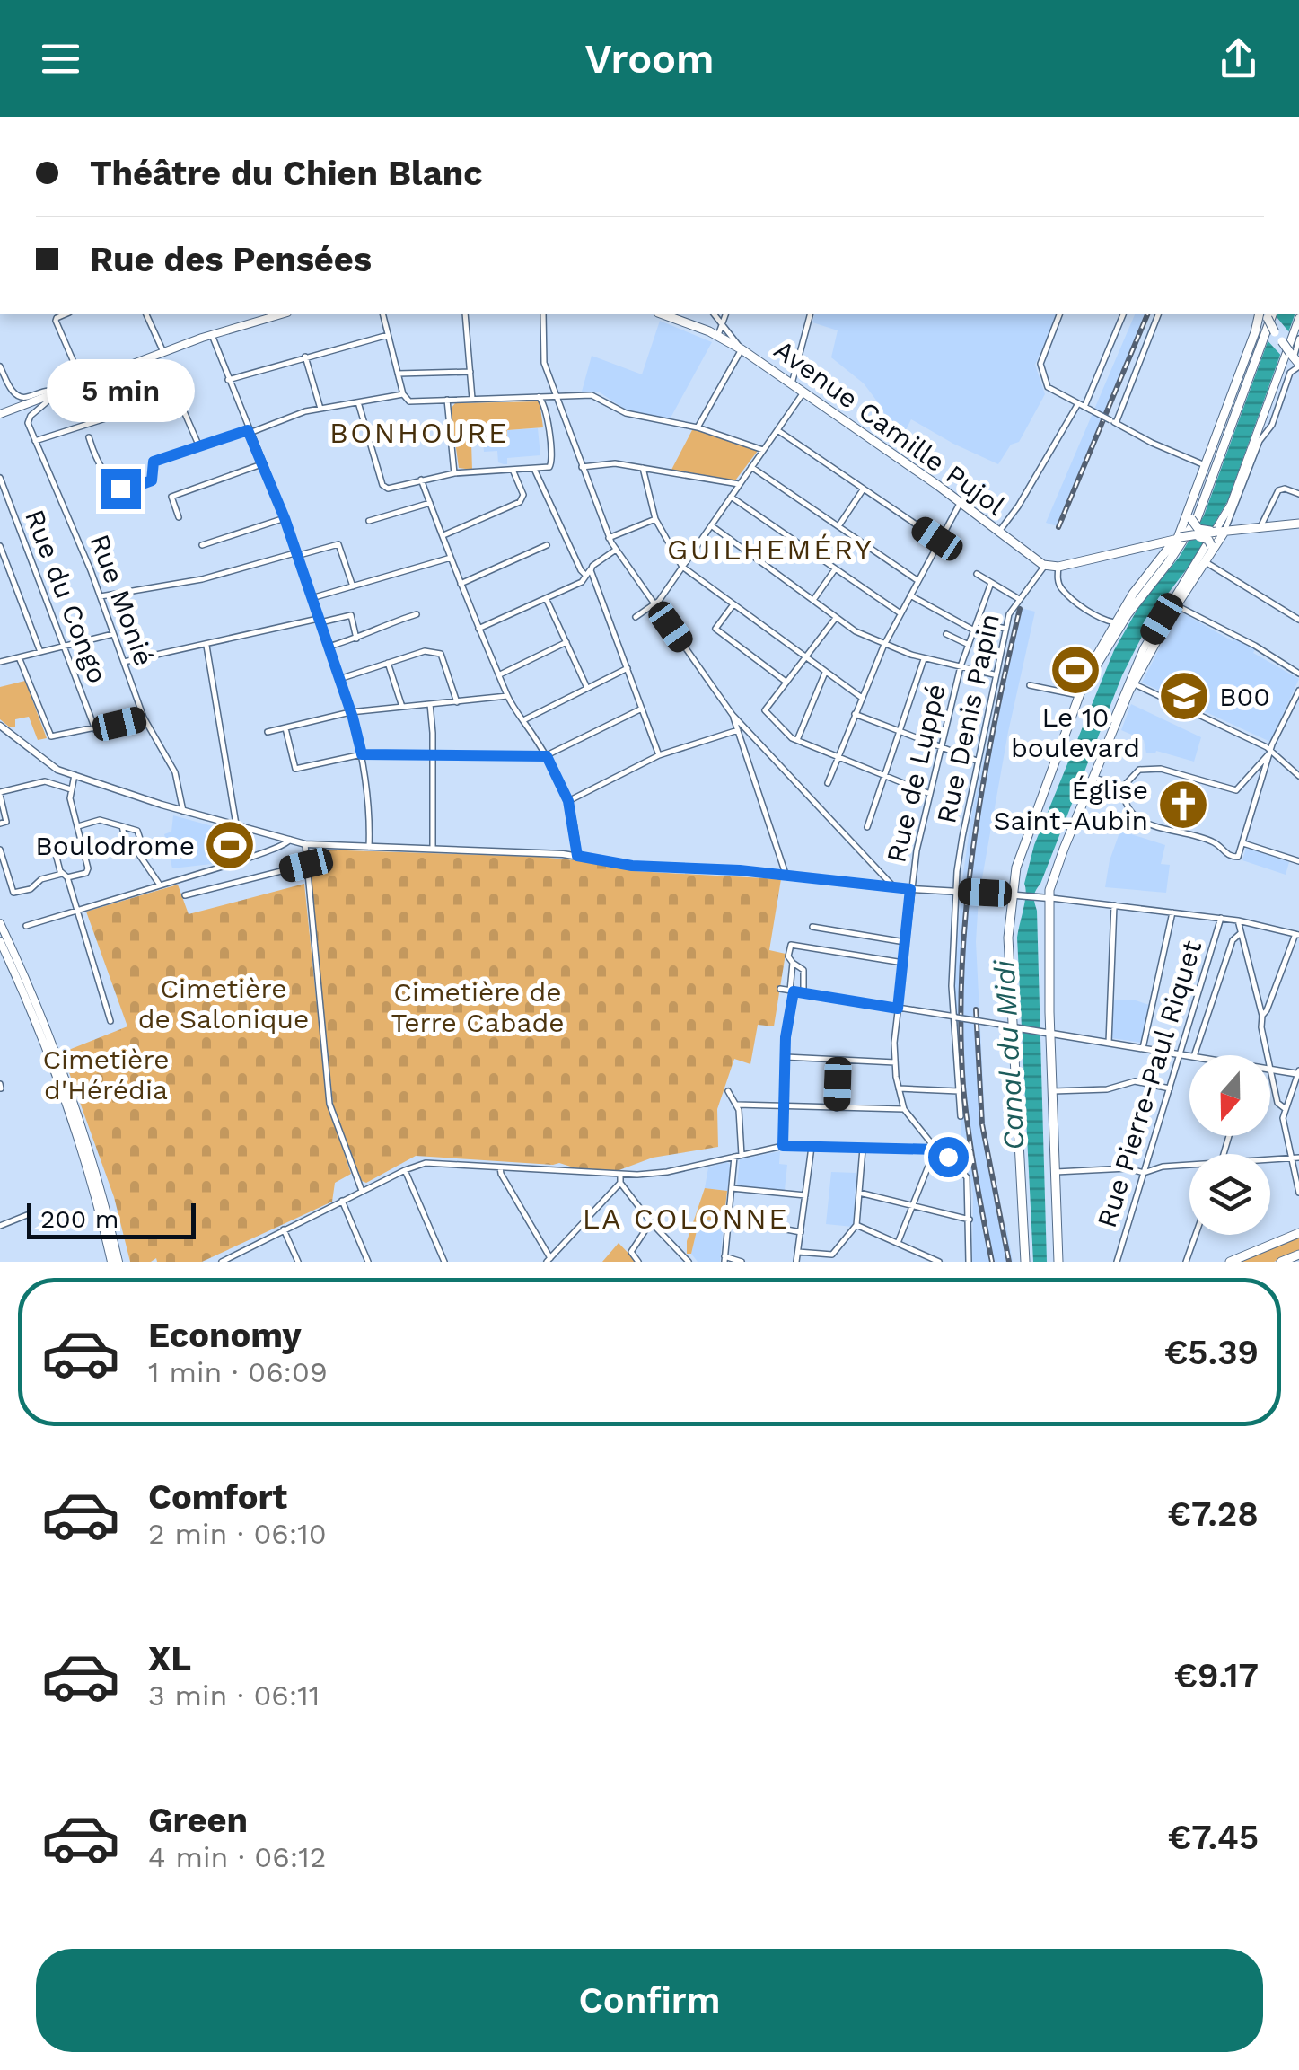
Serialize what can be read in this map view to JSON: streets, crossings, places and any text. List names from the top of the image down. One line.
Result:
{"streets":{"main road":["Avenue Camille Pujol"],"street":["Rue du Congo","Rue Monié","Rue Denis Papin","Rue de Luppé","Rue Pierre-Paul Riquet"]},"crossings":[["Avenue Camille Pujol","Rue Denis Papin"]],"districts":["BONHOURE","GUILHEMÉRY","LA COLONNE"],"water":["Canal du Midi"],"parks":["Cimetière de Salonique","Cimetière de Terre Cabade","Cimetière d'Hérédia"],"places":{"sports":["Le 10 boulevard","Boulodrome"],"school or university":["B00"],"church":["Église Saint-Aubin"]},"scale_bar":"200 m","north":"bottom","page":{"header":"Vroom","banner":["Théâtre du Chien Blanc","Rue des Pensées"],"bubble":"5 min","scale":"200 m","list":[{"name":"Economy","note":"1 min · 06:09","value":"€5.39"},{"name":"Comfort","note":"2 min · 06:10","value":"€7.28"},{"name":"XL","note":"3 min · 06:11","value":"€9.17"},{"name":"Green","note":"4 min · 06:12","value":"€7.45"}],"buttons":"Confirm"}}
